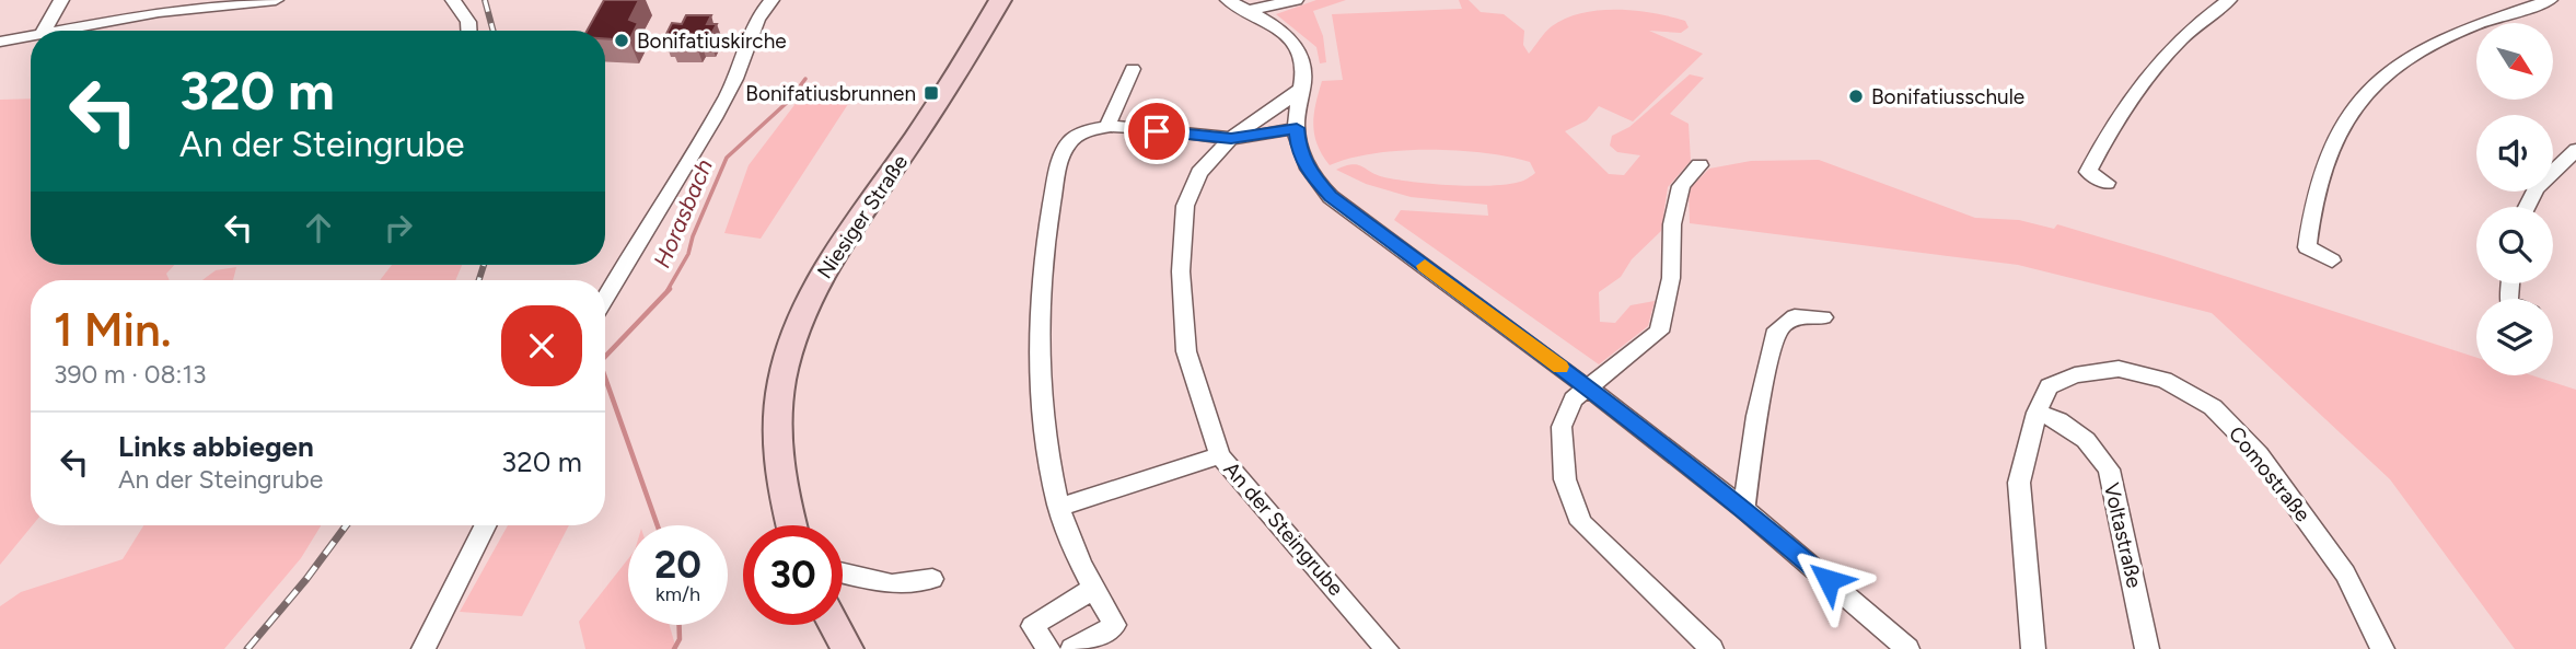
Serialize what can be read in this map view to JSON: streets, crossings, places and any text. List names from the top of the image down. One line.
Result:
{"streets":{"main road":["Niesiger Straße"],"street":["Comostraße","An der Steingrube","Voltastraße"]},"crossings":[["Comostraße","Voltastraße"]],"water":["Horasbach"],"places":{"other":["Bonifatiuskirche","Bonifatiusschule"],"transit":["Bonifatiusbrunnen"]},"north":"bottom right","page":{"turn":["320 m","An der Steingrube"],"heading":["1 Min.","390 m · 08:13"],"list":[{"name":"Links abbiegen","note":"An der Steingrube","value":"320 m"}],"speed":"20 km/h","limit":"30"}}
